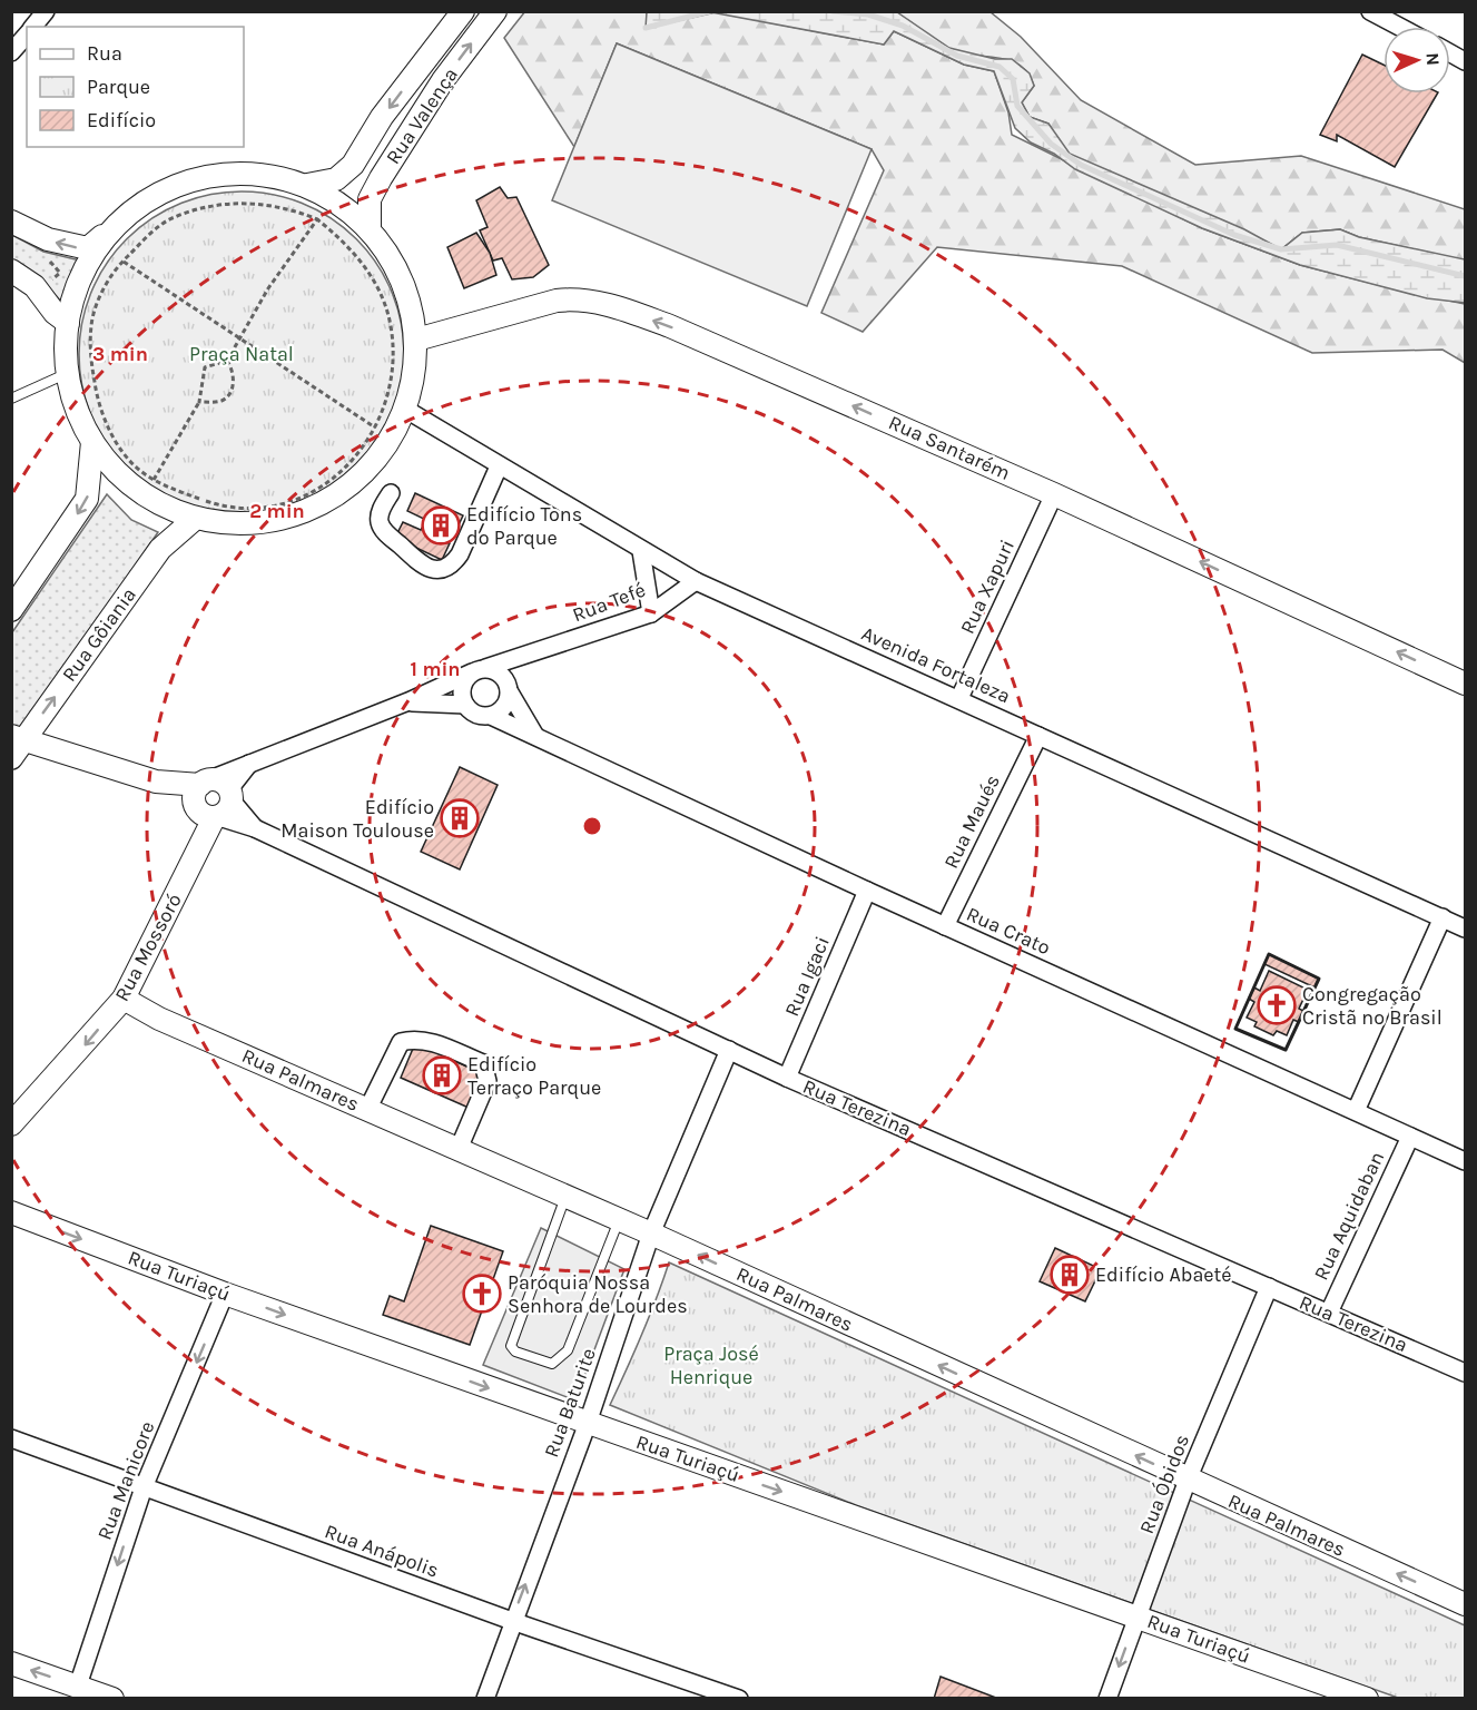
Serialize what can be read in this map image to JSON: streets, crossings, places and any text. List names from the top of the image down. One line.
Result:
{"streets":{"street":["Rua Valença","Rua Santarém","Rua Xapuri","Rua Tefé","Rua Gôiania","Avenida Fortaleza","Rua Maués","Rua Crato","Rua Mossoró","Rua Igaci","Rua Palmares","Rua Terezina","Rua Aquidaban","Rua Turiaçú","Rua Baturite","Rua Manicore","Rua Óbidos","Rua Anápolis"]},"crossings":[["Rua Santarém","Rua Xapuri"],["Rua Xapuri","Avenida Fortaleza"],["Rua Tefé","Avenida Fortaleza"],["Rua Tefé","Rua Crato"],["Rua Tefé","Rua Mossoró"],["Rua Tefé","Rua Terezina"],["Rua Gôiania","Rua Terezina"],["Avenida Fortaleza","Rua Maués"],["Rua Maués","Rua Crato"],["Rua Crato","Rua Igaci"],["Rua Crato","Rua Aquidaban"],["Rua Mossoró","Rua Palmares"],["Rua Mossoró","Rua Terezina"],["Rua Igaci","Rua Terezina"],["Rua Palmares","Rua Baturite"],["Rua Palmares","Rua Óbidos"],["Rua Terezina","Rua Aquidaban"],["Rua Terezina","Rua Baturite"],["Rua Terezina","Rua Óbidos"],["Rua Turiaçú","Rua Baturite"],["Rua Turiaçú","Rua Manicore"],["Rua Turiaçú","Rua Óbidos"],["Rua Baturite","Rua Anápolis"],["Rua Manicore","Rua Anápolis"]],"one_way":["Rua Santarém","Rua Mossoró","Rua Palmares","Rua Turiaçú","Rua Manicore"],"parks":["Praça Natal","Praça José Henrique"],"places":{"building":["Edifício Tons do Parque","Edifício Maison Toulouse","Edifício Terraço Parque","Edifício Abaeté"],"church":["Congregação Cristã no Brasil","Paróquia Nossa Senhora de Lourdes"]},"legend":["Rua","Parque","Edifício"],"north":"right","rings":["3 min","2 min","1 min"]}
